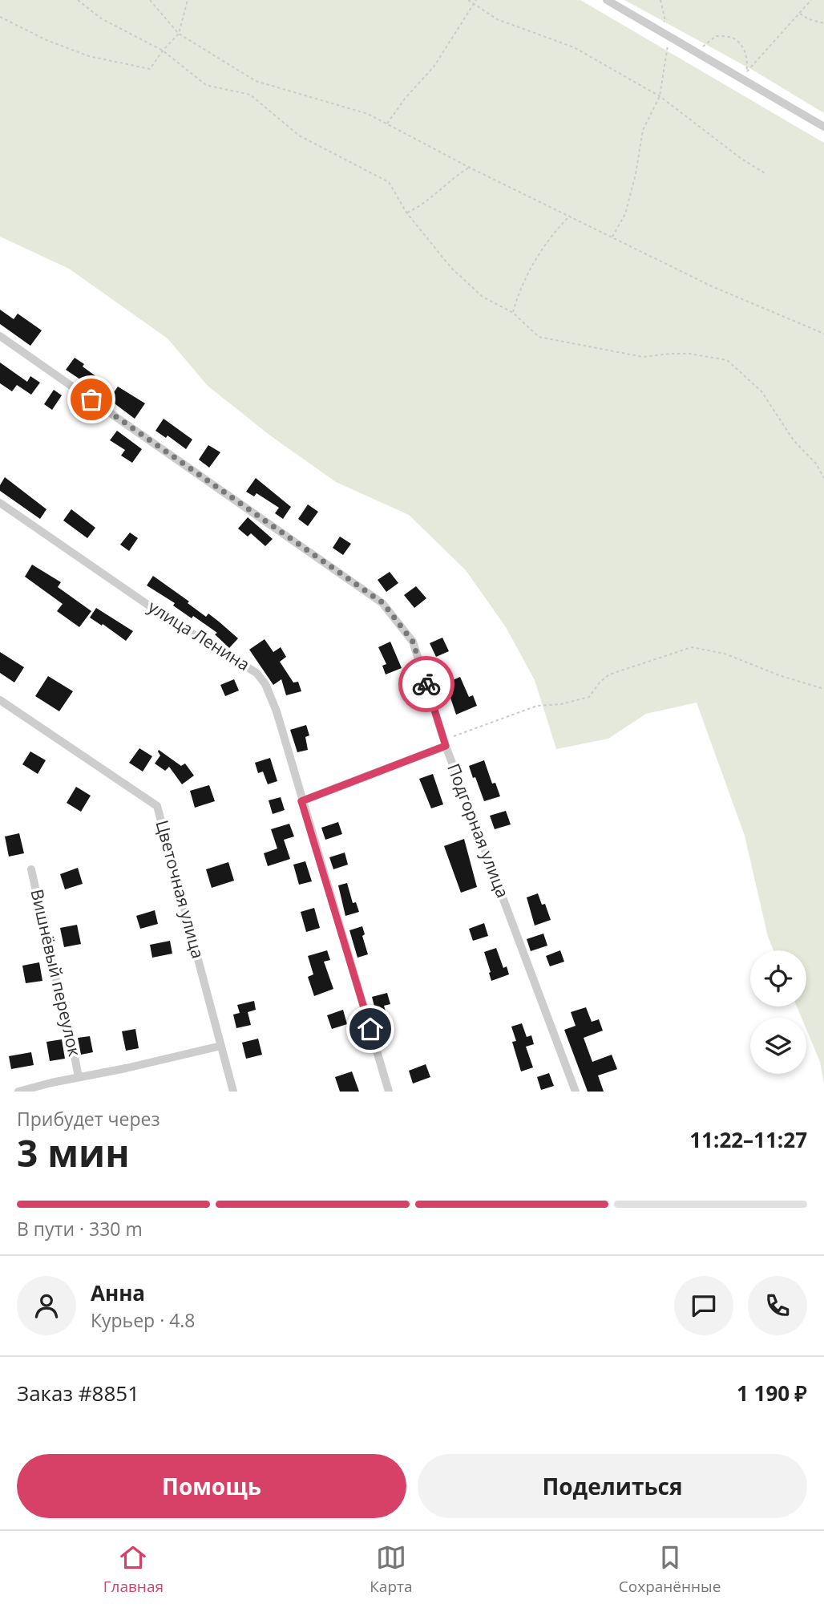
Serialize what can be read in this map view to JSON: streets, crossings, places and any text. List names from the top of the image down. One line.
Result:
{"streets":{"street":["улица Ленина","Подгорная улица","Цветочная улица","Вишнёвый переулок"]},"page":{"heading":["3 мин","Прибудет через","11:22–11:27"],"panel":["Анна","Курьер · 4.8","Заказ #8851","1 190 ₽"],"bar":"В пути · 330 m","buttons":["Помощь","Поделиться"],"tabs":["Главная","Карта","Сохранённые"]}}
